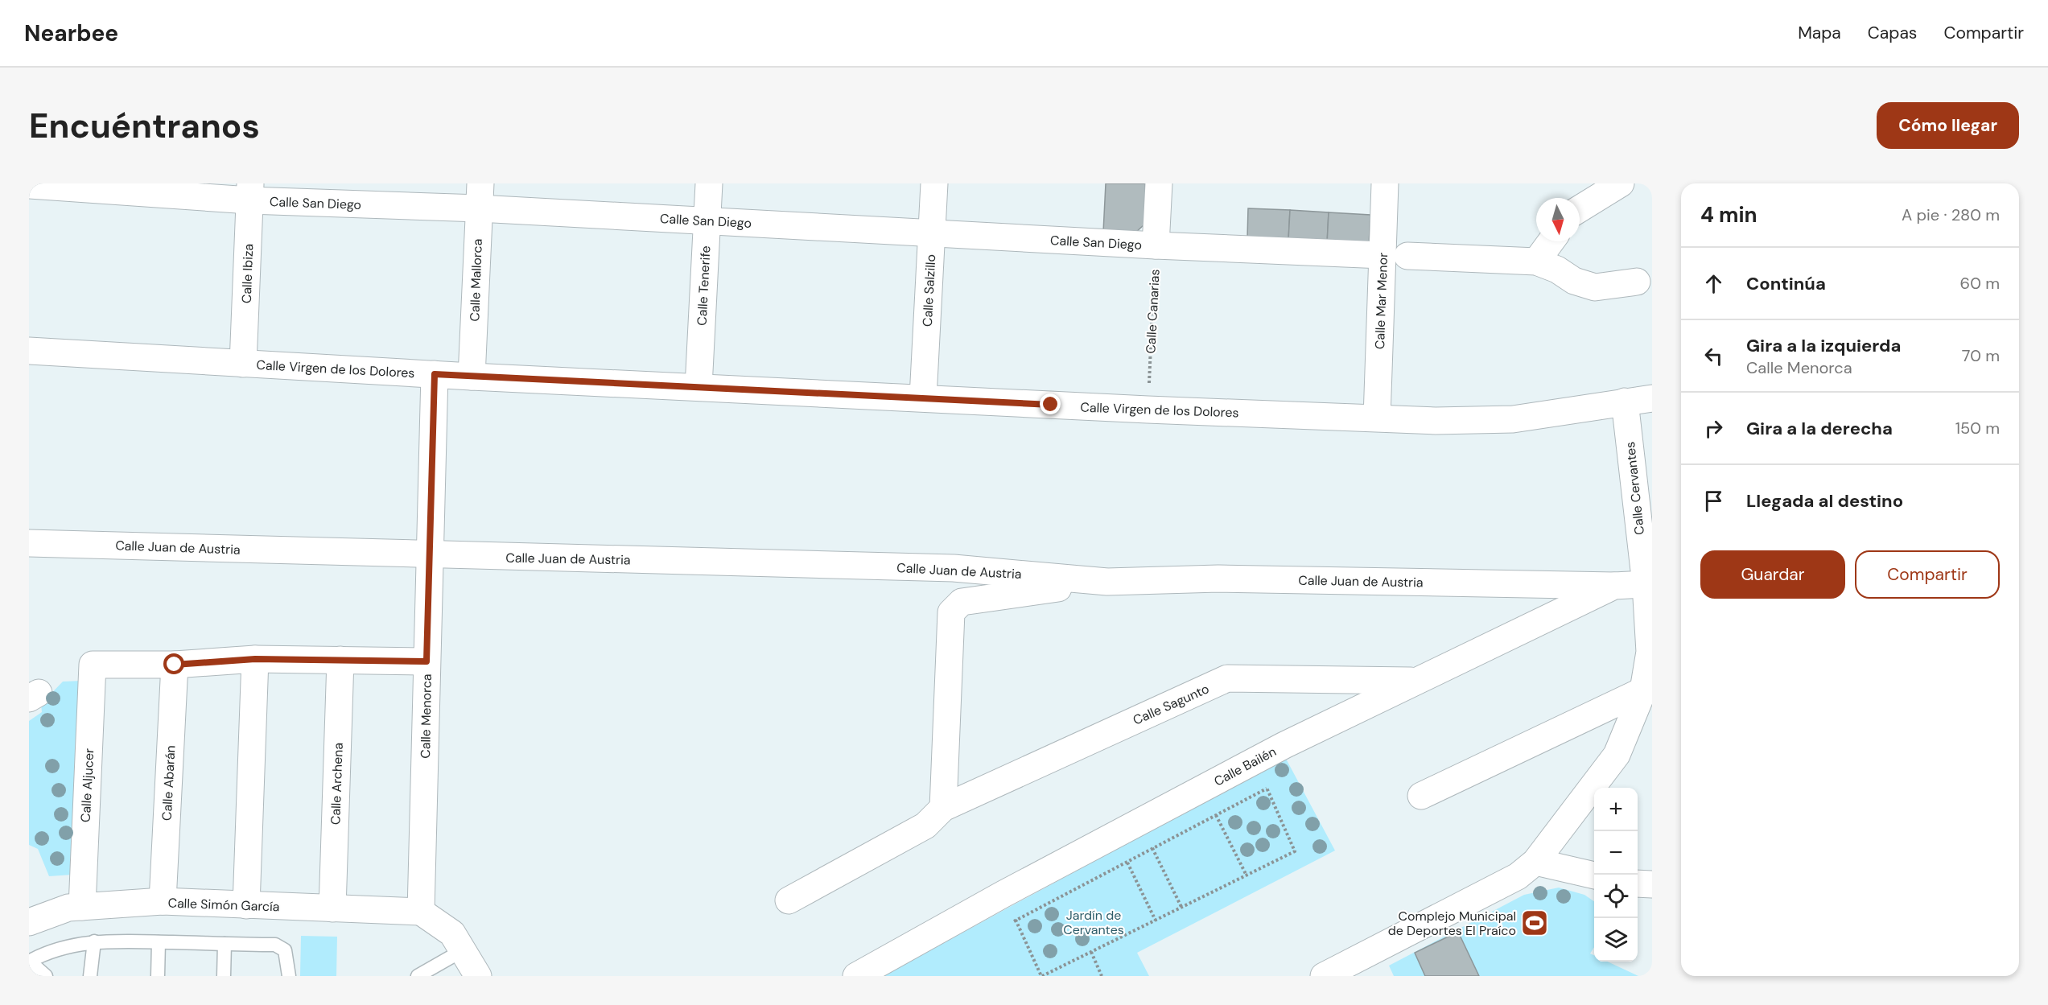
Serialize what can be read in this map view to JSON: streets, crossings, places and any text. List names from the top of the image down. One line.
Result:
{"streets":{"street":["Calle San Diego","Calle Ibiza","Calle Mallorca","Calle Tenerife","Calle Salzillo","Calle Mar Menor","Calle Virgen de los Dolores","Calle Cervantes","Calle Juan de Austria","Calle Sagunto","Calle Menorca","Calle Bailén","Calle Abarán","Calle Archena","Calle Aljucer","Calle Simón García"],"path":["Calle Canarias"]},"crossings":[["Calle San Diego","Calle Ibiza"],["Calle San Diego","Calle Mallorca"],["Calle San Diego","Calle Tenerife"],["Calle San Diego","Calle Salzillo"],["Calle San Diego","Calle Mar Menor"],["Calle San Diego","Calle Canarias"],["Calle Ibiza","Calle Virgen de los Dolores"],["Calle Mallorca","Calle Virgen de los Dolores"],["Calle Tenerife","Calle Virgen de los Dolores"],["Calle Salzillo","Calle Virgen de los Dolores"],["Calle Mar Menor","Calle Virgen de los Dolores"],["Calle Canarias","Calle Virgen de los Dolores"],["Calle Virgen de los Dolores","Calle Cervantes"],["Calle Virgen de los Dolores","Calle Menorca"],["Calle Cervantes","Calle Bailén"],["Calle Juan de Austria","Calle Sagunto"],["Calle Juan de Austria","Calle Menorca"],["Calle Juan de Austria","Calle Bailén"],["Calle Sagunto","Calle Bailén"],["Calle Menorca","Calle Simón García"],["Calle Abarán","Calle Aljucer"],["Calle Abarán","Calle Simón García"],["Calle Archena","Calle Simón García"],["Calle Aljucer","Calle Simón García"]],"parks":["Jardín de Cervantes"],"places":{"sports":["Complejo Municipal de Deportes El Praíco"]},"north":"bottom","page":{"header":"Nearbee","nav":["Mapa","Capas","Compartir"],"buttons":["Cómo llegar",["Guardar","Compartir"]],"title":"Encuéntranos","heading":["4 min","A pie · 280 m"],"list":[["Continúa","60 m"],["Gira a la izquierda","Calle Menorca","70 m"],["Gira a la derecha","150 m"],"Llegada al destino"],"map_buttons":["+","−"]}}
